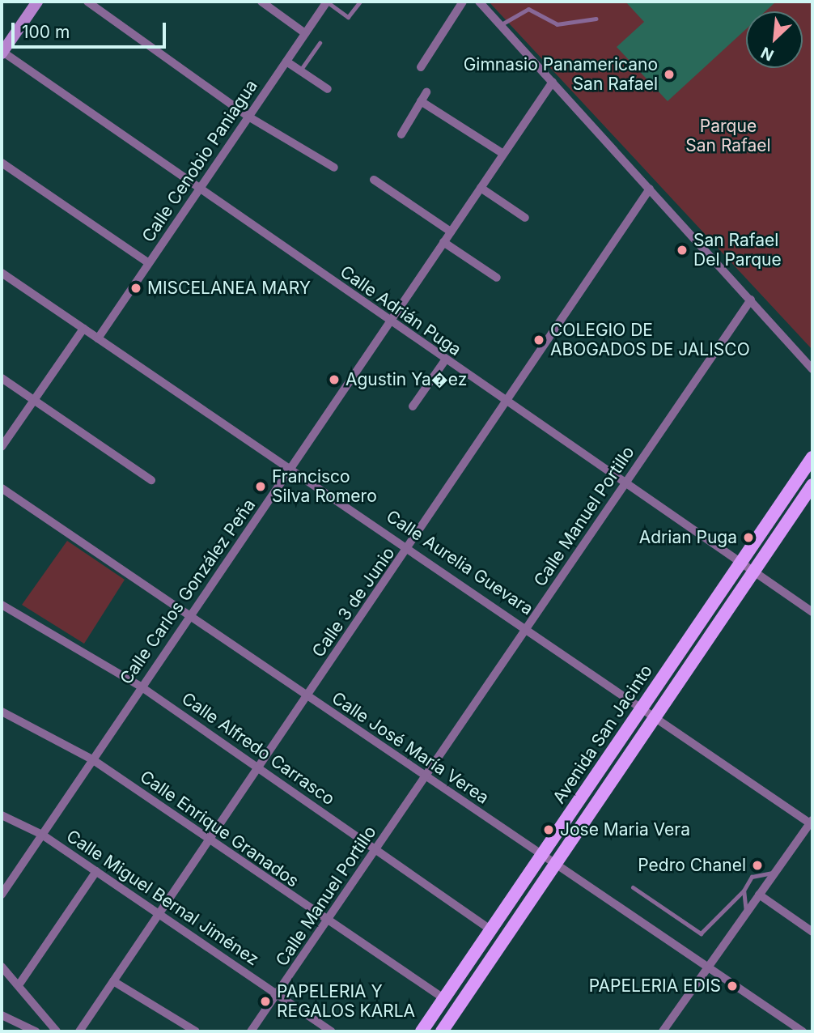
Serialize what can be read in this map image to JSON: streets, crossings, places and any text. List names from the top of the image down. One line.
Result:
{"streets":{"main road":["Avenida San Jacinto"],"street":["Calle Cenobio Paniagua","Calle Adrián Puga","Calle Manuel Portillo","Calle Aurelia Guevara","Calle Carlos González Peña","Calle 3 de Junio","Calle José María Verea","Calle Alfredo Carrasco","Calle Enrique Granados","Calle Miguel Bernal Jiménez"]},"crossings":[["Calle Cenobio Paniagua","Calle Adrián Puga"],["Calle Cenobio Paniagua","Calle Aurelia Guevara"],["Calle Adrián Puga","Calle Manuel Portillo"],["Calle Adrián Puga","Calle Carlos González Peña"],["Calle Adrián Puga","Calle 3 de Junio"],["Calle Adrián Puga","Avenida San Jacinto"],["Calle Manuel Portillo","Calle Aurelia Guevara"],["Calle Manuel Portillo","Calle José María Verea"],["Calle Manuel Portillo","Calle Alfredo Carrasco"],["Calle Manuel Portillo","Calle Enrique Granados"],["Calle Manuel Portillo","Calle Miguel Bernal Jiménez"],["Calle Aurelia Guevara","Calle Carlos González Peña"],["Calle Aurelia Guevara","Calle 3 de Junio"],["Calle Aurelia Guevara","Avenida San Jacinto"],["Calle Carlos González Peña","Calle José María Verea"],["Calle Carlos González Peña","Calle Alfredo Carrasco"],["Calle Carlos González Peña","Calle Enrique Granados"],["Calle Carlos González Peña","Calle Miguel Bernal Jiménez"],["Calle 3 de Junio","Calle José María Verea"],["Calle 3 de Junio","Calle Alfredo Carrasco"],["Calle 3 de Junio","Calle Enrique Granados"],["Calle 3 de Junio","Calle Miguel Bernal Jiménez"],["Avenida San Jacinto","Calle José María Verea"],["Avenida San Jacinto","Calle Alfredo Carrasco"],["Avenida San Jacinto","Calle Enrique Granados"]],"parks":["Parque San Rafael"],"places":["Gimnasio Panamericano San Rafael","San Rafael Del Parque","MISCELANEA MARY","COLEGIO DE ABOGADOS DE JALISCO","Agustin Ya�ez","Francisco Silva Romero","Adrian Puga","Jose Maria Vera","Pedro Chanel","PAPELERIA EDIS","PAPELERIA Y REGALOS KARLA"],"scale_bar":"100 m","north":"bottom left"}
